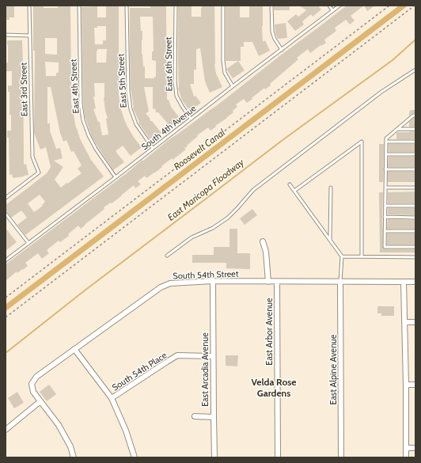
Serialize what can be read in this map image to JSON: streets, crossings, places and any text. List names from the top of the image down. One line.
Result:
{"streets":{"street":["South 54th Street","East Arbor Avenue","East Arcadia Avenue","East Alpine Avenue","South 54th Place"],"lane":["East 6th Street","East 5th Street","East 4th Street","East 3rd Street","South 4th Avenue"]},"crossings":[["East 6th Street","South 4th Avenue"],["East 5th Street","South 4th Avenue"],["East 4th Street","South 4th Avenue"],["South 54th Street","East Arbor Avenue"],["South 54th Street","East Arcadia Avenue"],["South 54th Street","East Alpine Avenue"],["East Arcadia Avenue","South 54th Place"]],"districts":["Velda Rose Gardens"],"water":["Roosevelt Canal","East Maricopa Floodway"]}
